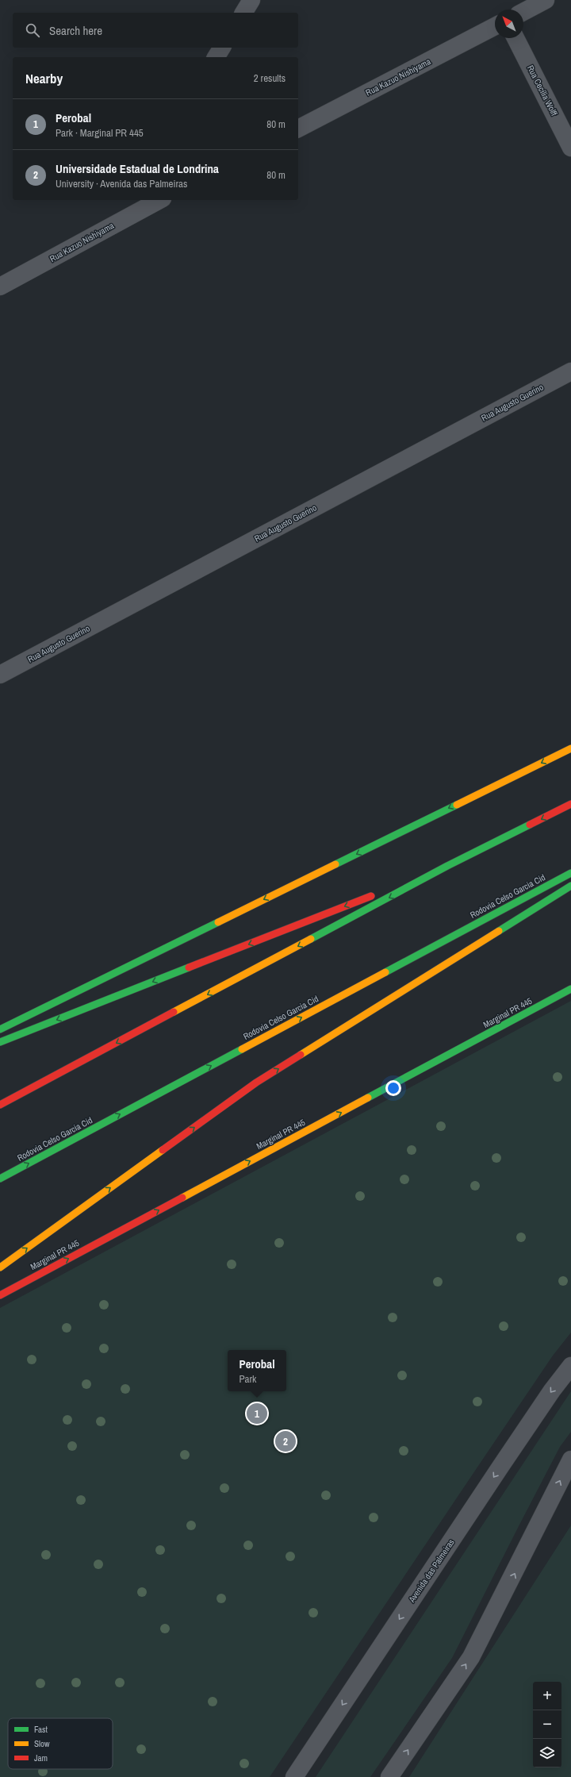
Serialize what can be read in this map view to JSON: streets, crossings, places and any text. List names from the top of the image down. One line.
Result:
{"streets":{"main road":["Rodovia Celso Garcia Cid","Marginal PR 445"],"street":["Rua Kazuo Nishiyama","Rua Cecília Wolff","Rua Augusto Guerino","Avenida das Palmeiras"]},"legend":["Fast","Slow","Jam"],"north":"top left","page":{"search":"Search here","heading":["Nearby","2 results"],"list":[{"mark":"1","name":"Perobal","note":"Park · Marginal PR 445","value":"80 m"},{"mark":"2","name":"Universidade Estadual de Londrina","note":"University · Avenida das Palmeiras","value":"80 m"}],"popup":["Perobal","Park"],"pins":["1","2"],"map_buttons":["+","−"]}}
